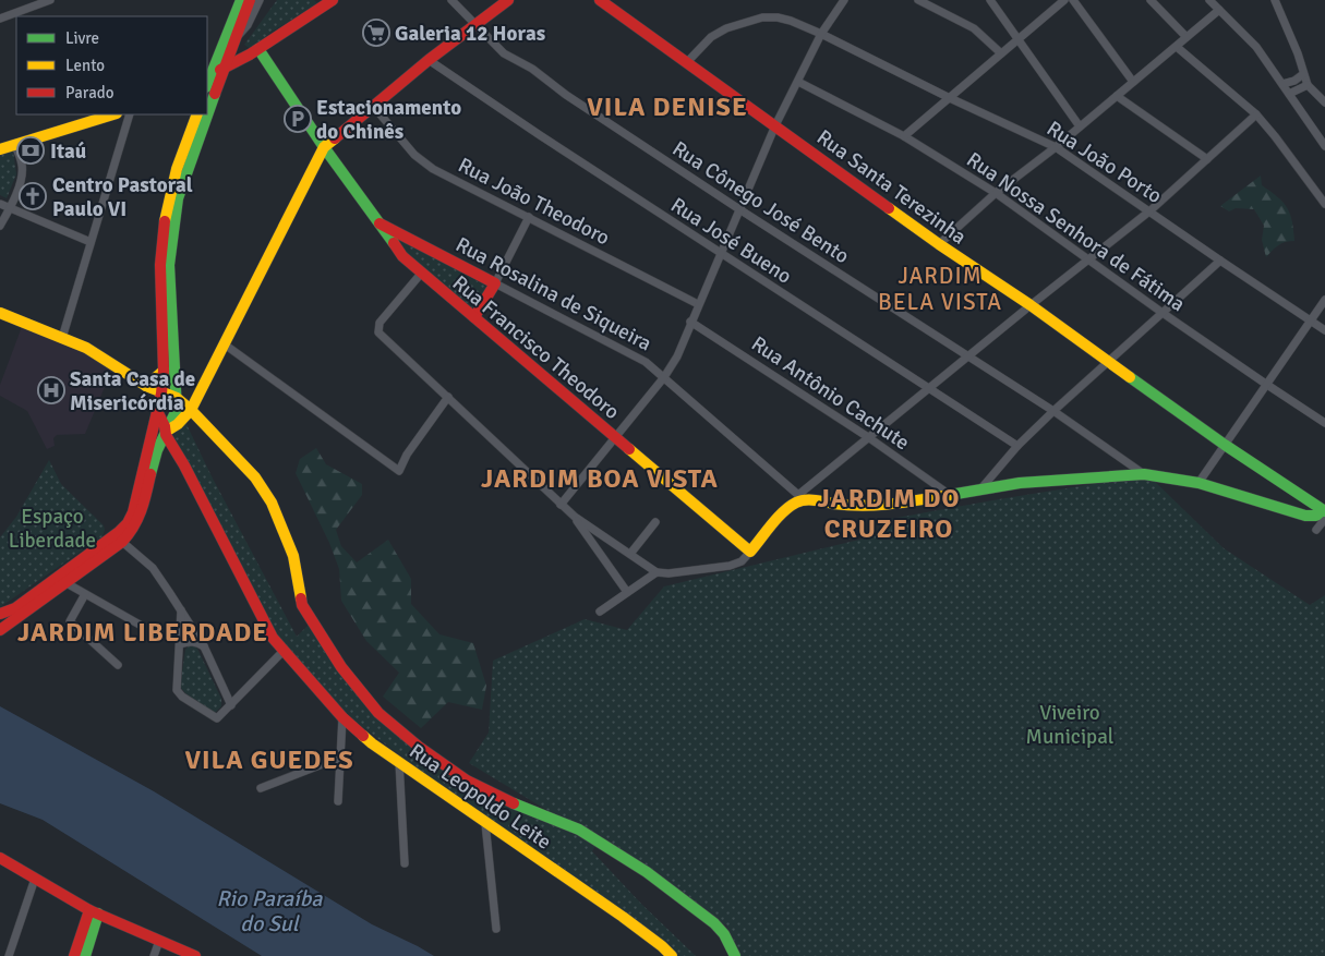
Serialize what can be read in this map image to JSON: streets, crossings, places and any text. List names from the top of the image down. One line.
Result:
{"streets":{"main road":["Rua Santa Terezinha","Rua Rosalina de Siqueira","Rua Francisco Theodoro","Rua Leopoldo Leite"],"street":["Rua João Porto","Rua João Theodoro","Rua Cônego José Bento","Rua Nossa Senhora de Fátima","Rua José Bueno","Rua Antônio Cachute"]},"crossings":[["Rua João Porto","Rua Santa Terezinha"],["Rua Rosalina de Siqueira","Rua Francisco Theodoro"]],"districts":["VILA DENISE","JARDIM BELA VISTA","JARDIM BOA VISTA","JARDIM DO CRUZEIRO","JARDIM LIBERDADE","VILA GUEDES"],"water":["Rio Paraíba do Sul"],"parks":["Espaço Liberdade","Viveiro Municipal"],"places":{"supermarket":["Galeria 12 Horas"],"parking":["Estacionamento do Chinês"],"bank":["Itaú"],"church":["Centro Pastoral Paulo VI"],"hospital":["Santa Casa de Misericórdia"]},"legend":["Livre","Lento","Parado"]}
